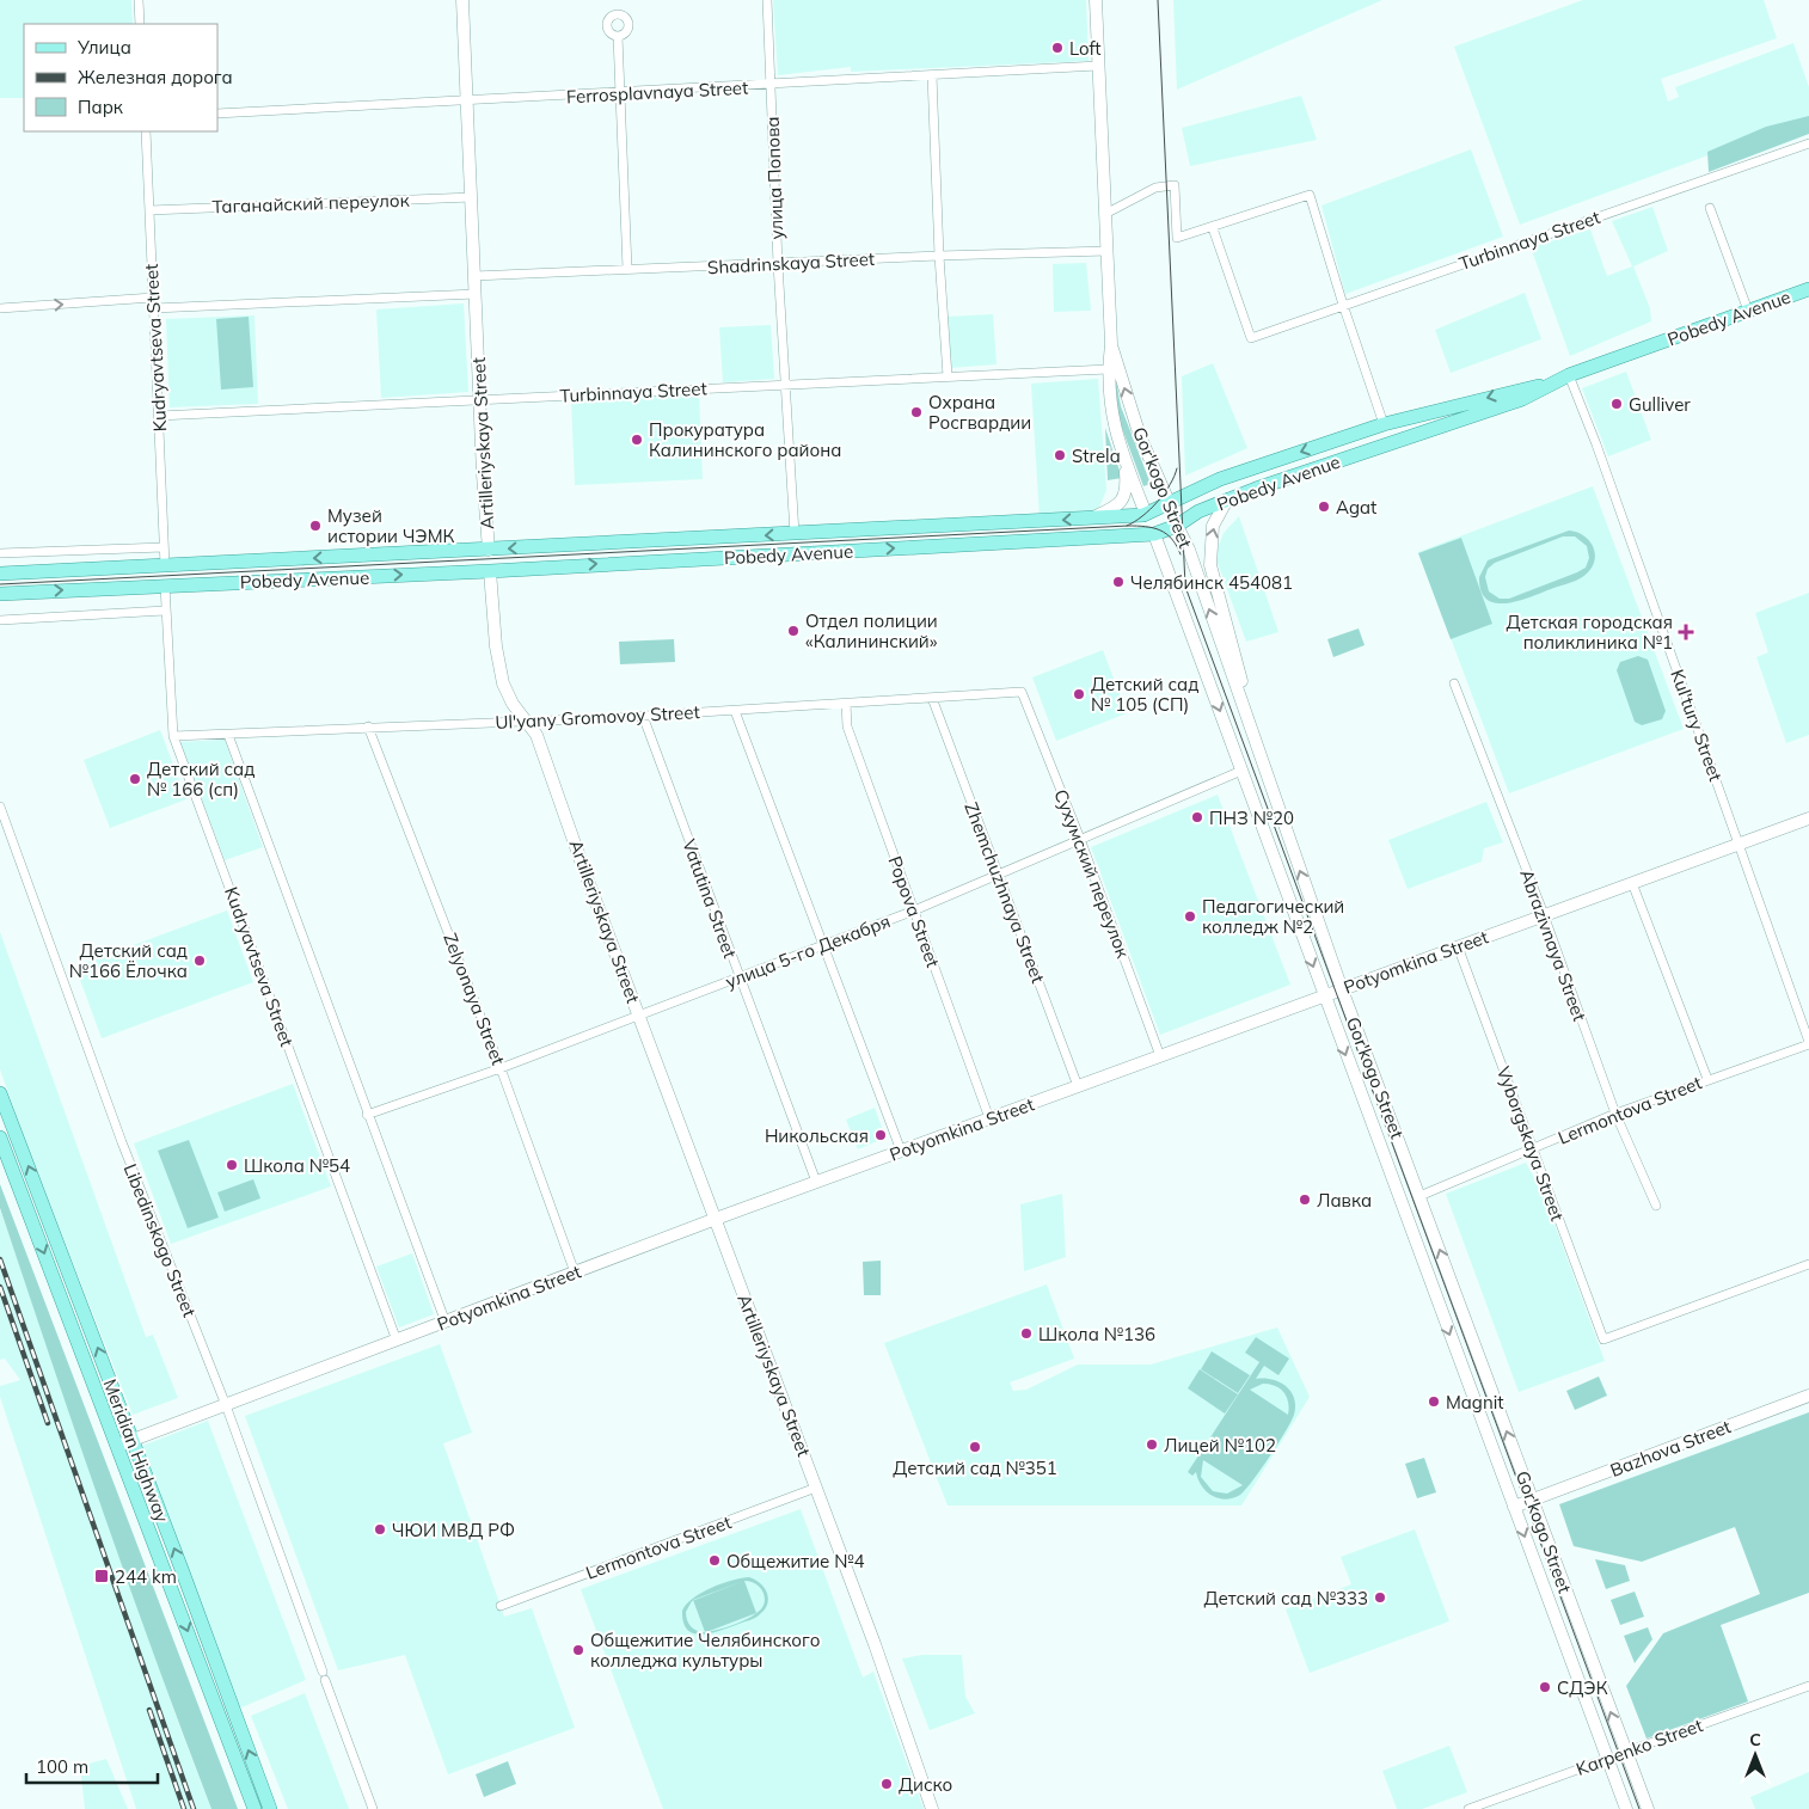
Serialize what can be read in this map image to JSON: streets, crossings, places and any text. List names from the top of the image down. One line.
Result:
{"streets":{"main road":["Pobedy Avenue","Artilleriyskaya Street","Gor'kogo Street","Meridian Highway"],"street":["Ferrosplavnaya Street","улица Попова","Таганайский переулок","Turbinnaya Street","Shadrinskaya Street","Kudryavtseva Street","Ul'yany Gromovoy Street","Kul'tury Street","Сухумский переулок","Zhemchuzhnaya Street","Vatutina Street","Popova Street","Abrazivnaya Street","улица 5-го Декабря","Potyomkina Street","Zelyonaya Street","Lermontova Street","Vyborgskaya Street","Libedinskogo Street","Bazhova Street","Karpenko Street"]},"crossings":[["Ferrosplavnaya Street","улица Попова"],["Ferrosplavnaya Street","Artilleriyskaya Street"],["Ferrosplavnaya Street","Gor'kogo Street"],["улица Попова","Turbinnaya Street"],["улица Попова","Shadrinskaya Street"],["улица Попова","Pobedy Avenue"],["Таганайский переулок","Kudryavtseva Street"],["Таганайский переулок","Artilleriyskaya Street"],["Turbinnaya Street","Kudryavtseva Street"],["Turbinnaya Street","Artilleriyskaya Street"],["Turbinnaya Street","Gor'kogo Street"],["Shadrinskaya Street","Artilleriyskaya Street"],["Shadrinskaya Street","Gor'kogo Street"],["Pobedy Avenue","Kudryavtseva Street"],["Pobedy Avenue","Artilleriyskaya Street"],["Pobedy Avenue","Gor'kogo Street"],["Pobedy Avenue","Kul'tury Street"],["Kudryavtseva Street","Ul'yany Gromovoy Street"],["Kudryavtseva Street","Potyomkina Street"],["Artilleriyskaya Street","Ul'yany Gromovoy Street"],["Artilleriyskaya Street","улица 5-го Декабря"],["Artilleriyskaya Street","Potyomkina Street"],["Artilleriyskaya Street","Lermontova Street"],["Gor'kogo Street","улица 5-го Декабря"],["Gor'kogo Street","Potyomkina Street"],["Gor'kogo Street","Lermontova Street"],["Gor'kogo Street","Bazhova Street"],["Gor'kogo Street","Karpenko Street"],["Ul'yany Gromovoy Street","Сухумский переулок"],["Ul'yany Gromovoy Street","Zhemchuzhnaya Street"],["Ul'yany Gromovoy Street","Vatutina Street"],["Ul'yany Gromovoy Street","Popova Street"],["Ul'yany Gromovoy Street","Zelyonaya Street"],["Kul'tury Street","Potyomkina Street"],["Kul'tury Street","Lermontova Street"],["Сухумский переулок","улица 5-го Декабря"],["Сухумский переулок","Potyomkina Street"],["Zhemchuzhnaya Street","улица 5-го Декабря"],["Zhemchuzhnaya Street","Potyomkina Street"],["Vatutina Street","улица 5-го Декабря"],["Vatutina Street","Potyomkina Street"],["Popova Street","улица 5-го Декабря"],["Popova Street","Potyomkina Street"],["Abrazivnaya Street","Potyomkina Street"],["Abrazivnaya Street","Lermontova Street"],["улица 5-го Декабря","Zelyonaya Street"],["Potyomkina Street","Zelyonaya Street"],["Potyomkina Street","Vyborgskaya Street"],["Potyomkina Street","Libedinskogo Street"],["Potyomkina Street","Meridian Highway"],["Lermontova Street","Vyborgskaya Street"]],"places":{"other":["Loft","Gulliver","Охрана Росгвардии","Прокуратура Калининского района","Strela","Agat","Музей истории ЧЭМК","Челябинск 454081","Отдел полиции «Калининский»","Детский сад № 105 (СП)","Детский сад № 166 (сп)","ПНЗ №20","Педагогический колледж №2","Детский сад №166 Ёлочка","Никольская","Школа №54","Лавка","Школа №136","Magnit","Лицей №102","Детский сад №351","ЧЮИ МВД РФ","Общежитие №4","Детский сад №333","Общежитие Челябинского колледжа культуры","СДЭК","Диско"],"health":["Детская городская поликлиника №1"],"transit":["244 km"]},"legend":["Улица","Железная дорога","Парк"],"scale_bar":"100 m","north":"top"}
